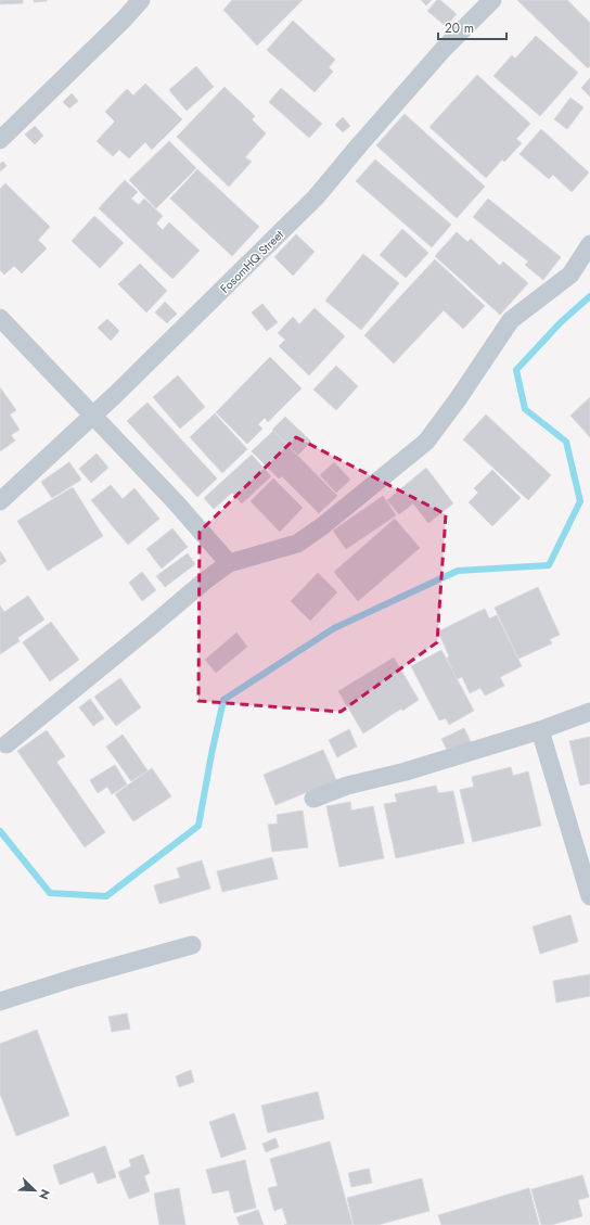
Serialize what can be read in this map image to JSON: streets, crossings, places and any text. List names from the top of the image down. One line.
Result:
{"streets":{"street":["FosomHQ Street"]},"scale_bar":"20 m","north":"bottom right"}
